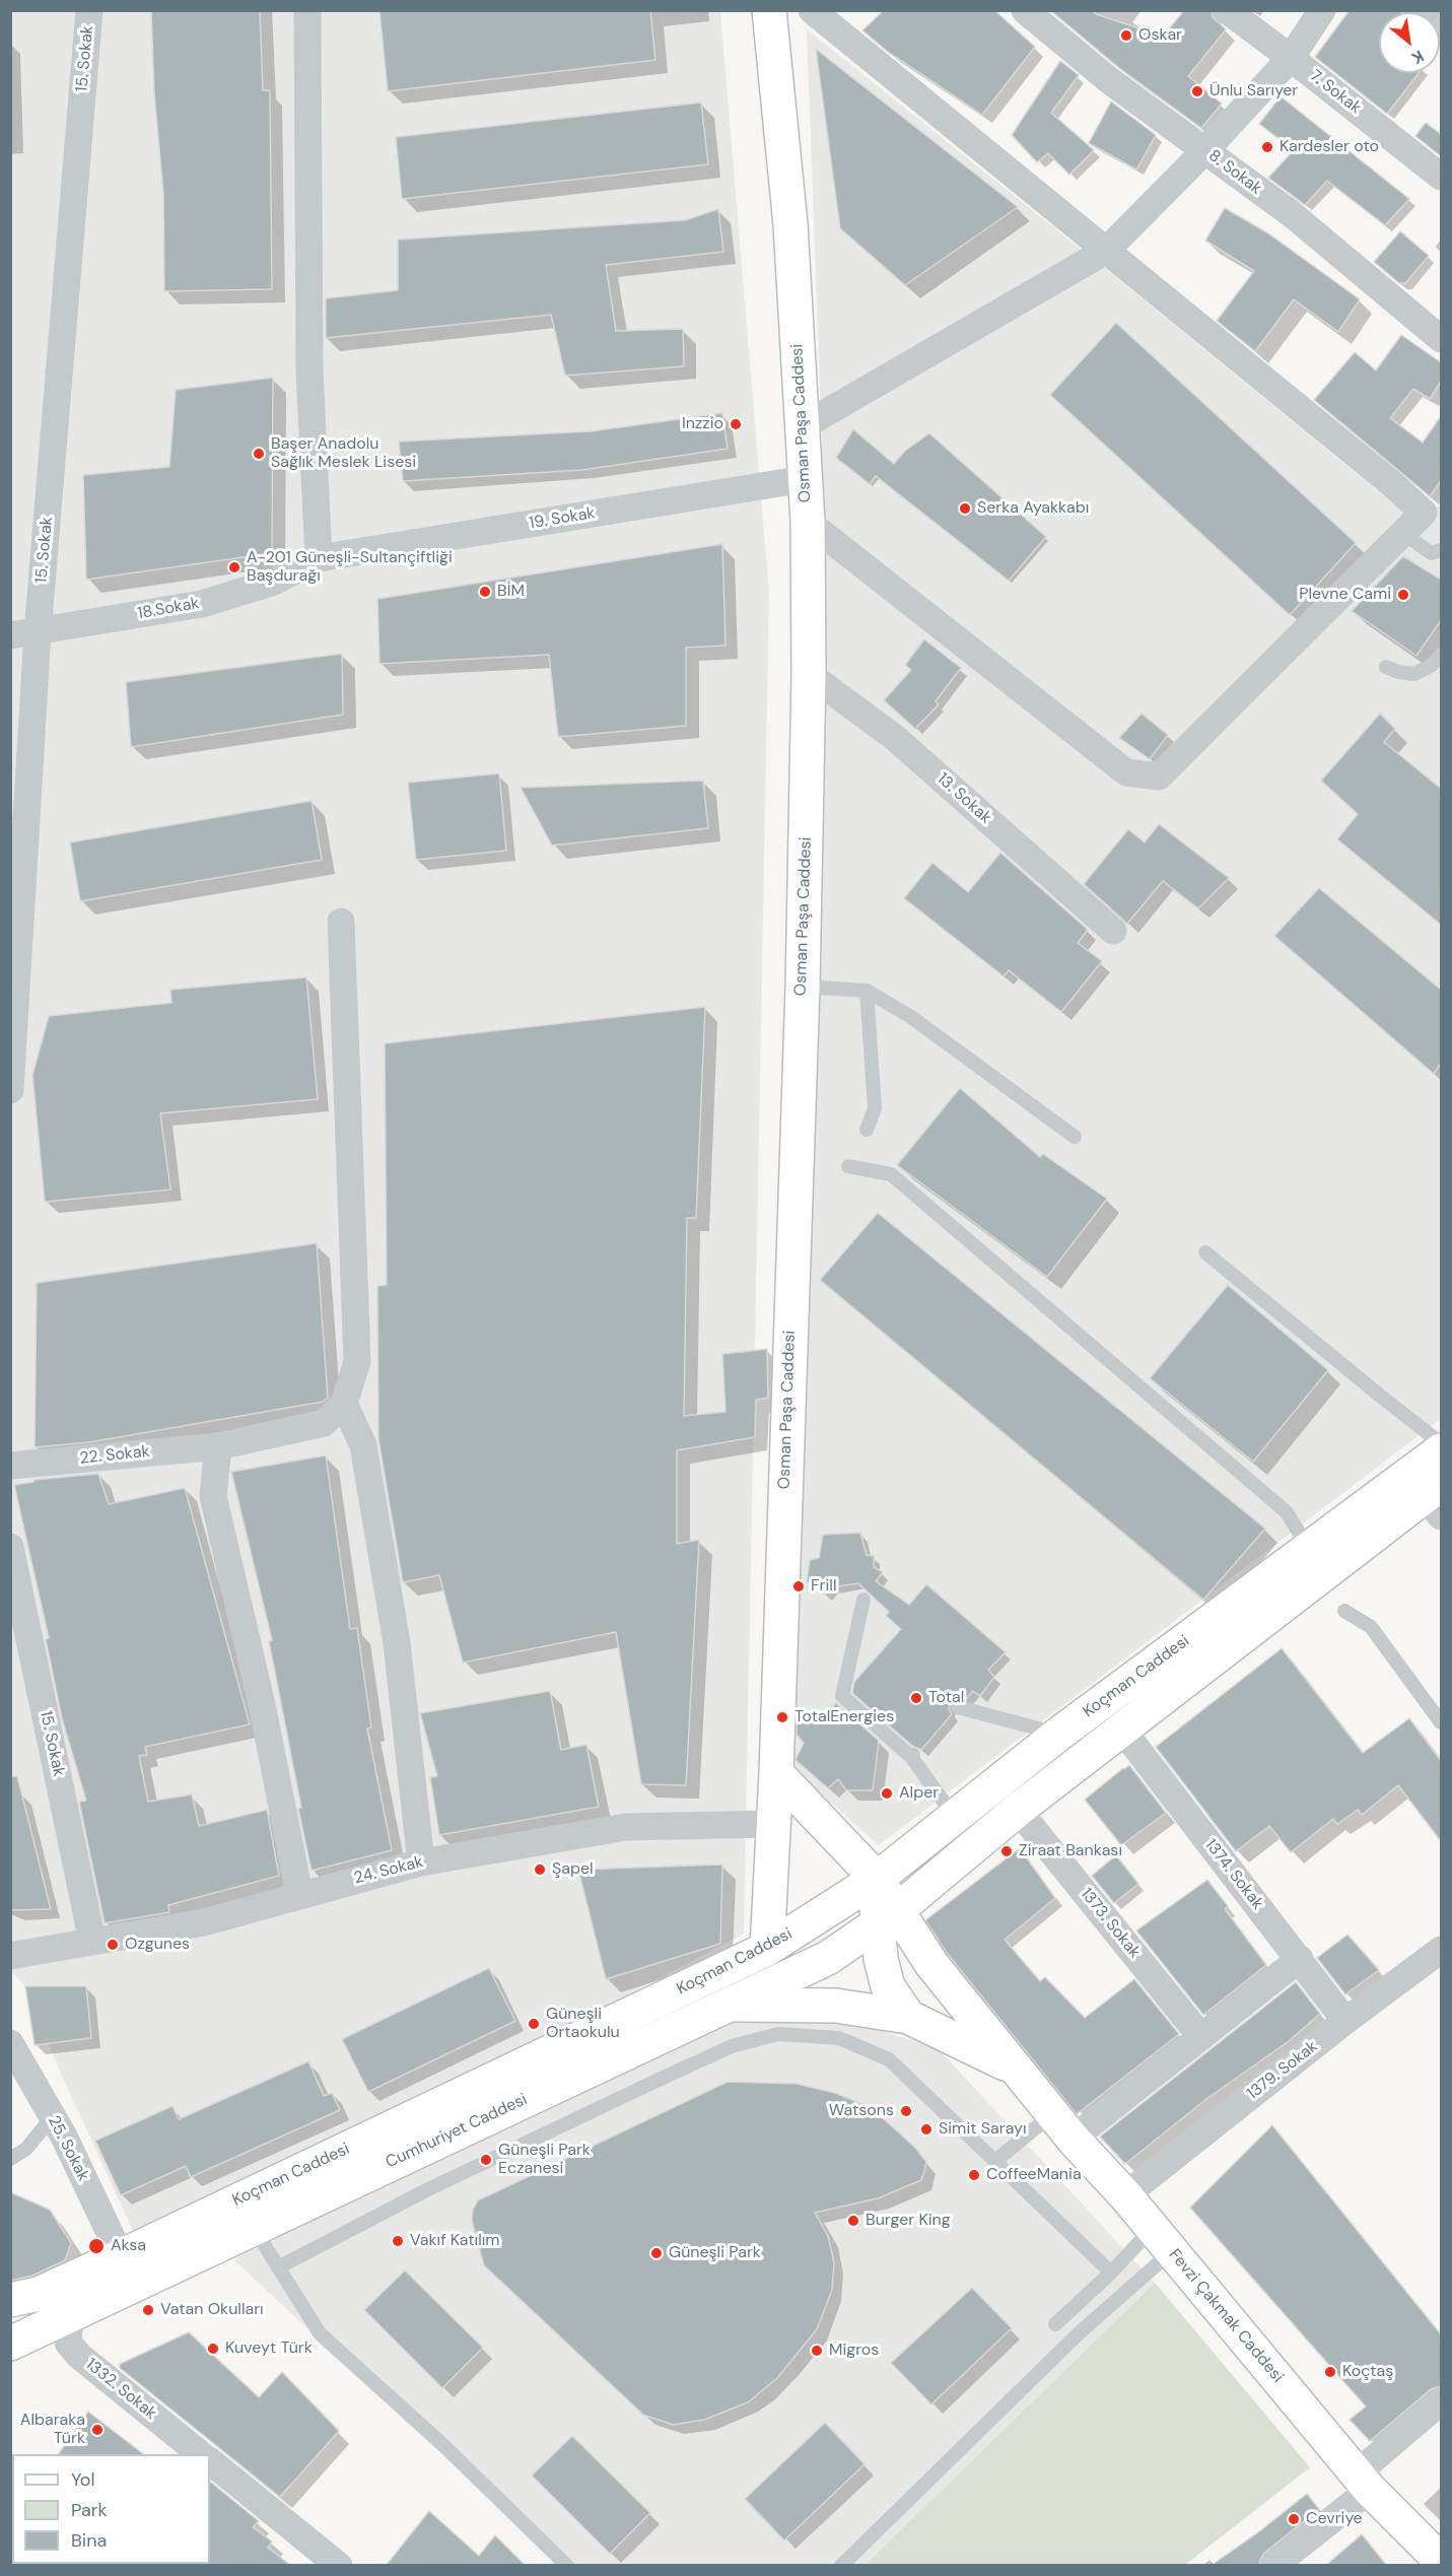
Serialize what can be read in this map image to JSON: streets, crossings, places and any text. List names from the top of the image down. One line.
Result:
{"streets":{"main road":["Osman Paşa Caddesi","Koçman Caddesi","Cumhuriyet Caddesi","Fevzi Çakmak Caddesi"],"street":["15. Sokak","7. Sokak","8. Sokak","19. Sokak","18.Sokak","13. Sokak","22. Sokak","24. Sokak","1374. Sokak","1373. Sokak","1379. Sokak","25. Sokak","1332. Sokak"]},"crossings":[["15. Sokak","18.Sokak"],["15. Sokak","24. Sokak"],["Osman Paşa Caddesi","19. Sokak"],["Osman Paşa Caddesi","13. Sokak"],["Osman Paşa Caddesi","Koçman Caddesi"],["Osman Paşa Caddesi","24. Sokak"],["Osman Paşa Caddesi","Fevzi Çakmak Caddesi"],["19. Sokak","18.Sokak"],["Koçman Caddesi","1374. Sokak"],["Koçman Caddesi","1373. Sokak"],["Koçman Caddesi","Cumhuriyet Caddesi"],["Koçman Caddesi","25. Sokak"],["Koçman Caddesi","Fevzi Çakmak Caddesi"],["1374. Sokak","1379. Sokak"],["1379. Sokak","Fevzi Çakmak Caddesi"],["Cumhuriyet Caddesi","Fevzi Çakmak Caddesi"],["Cumhuriyet Caddesi","1332. Sokak"]],"places":["Oskar","Ünlu Sarıyer","Kardesler oto","Inzzio","Başer Anadolu Sağlık Meslek Lisesi","Serka Ayakkabı","A-201 Güneşli-Sultançiftliği Başdurağı","BİM","Plevne Cami","Frill","Total","TotalEnergies","Alper","Ziraat Bankası","Şapel","Ozgunes","Güneşli Ortaokulu","Watsons","Simit Sarayı","Güneşli Park Eczanesi","CoffeeMania","Burger King","Vakıf Katılım","Aksa","Güneşli Park","Vatan Okulları","Kuveyt Türk","Migros","Koçtaş","Albaraka Türk","Cevriye"],"legend":["Yol","Park","Bina"],"north":"bottom right"}
